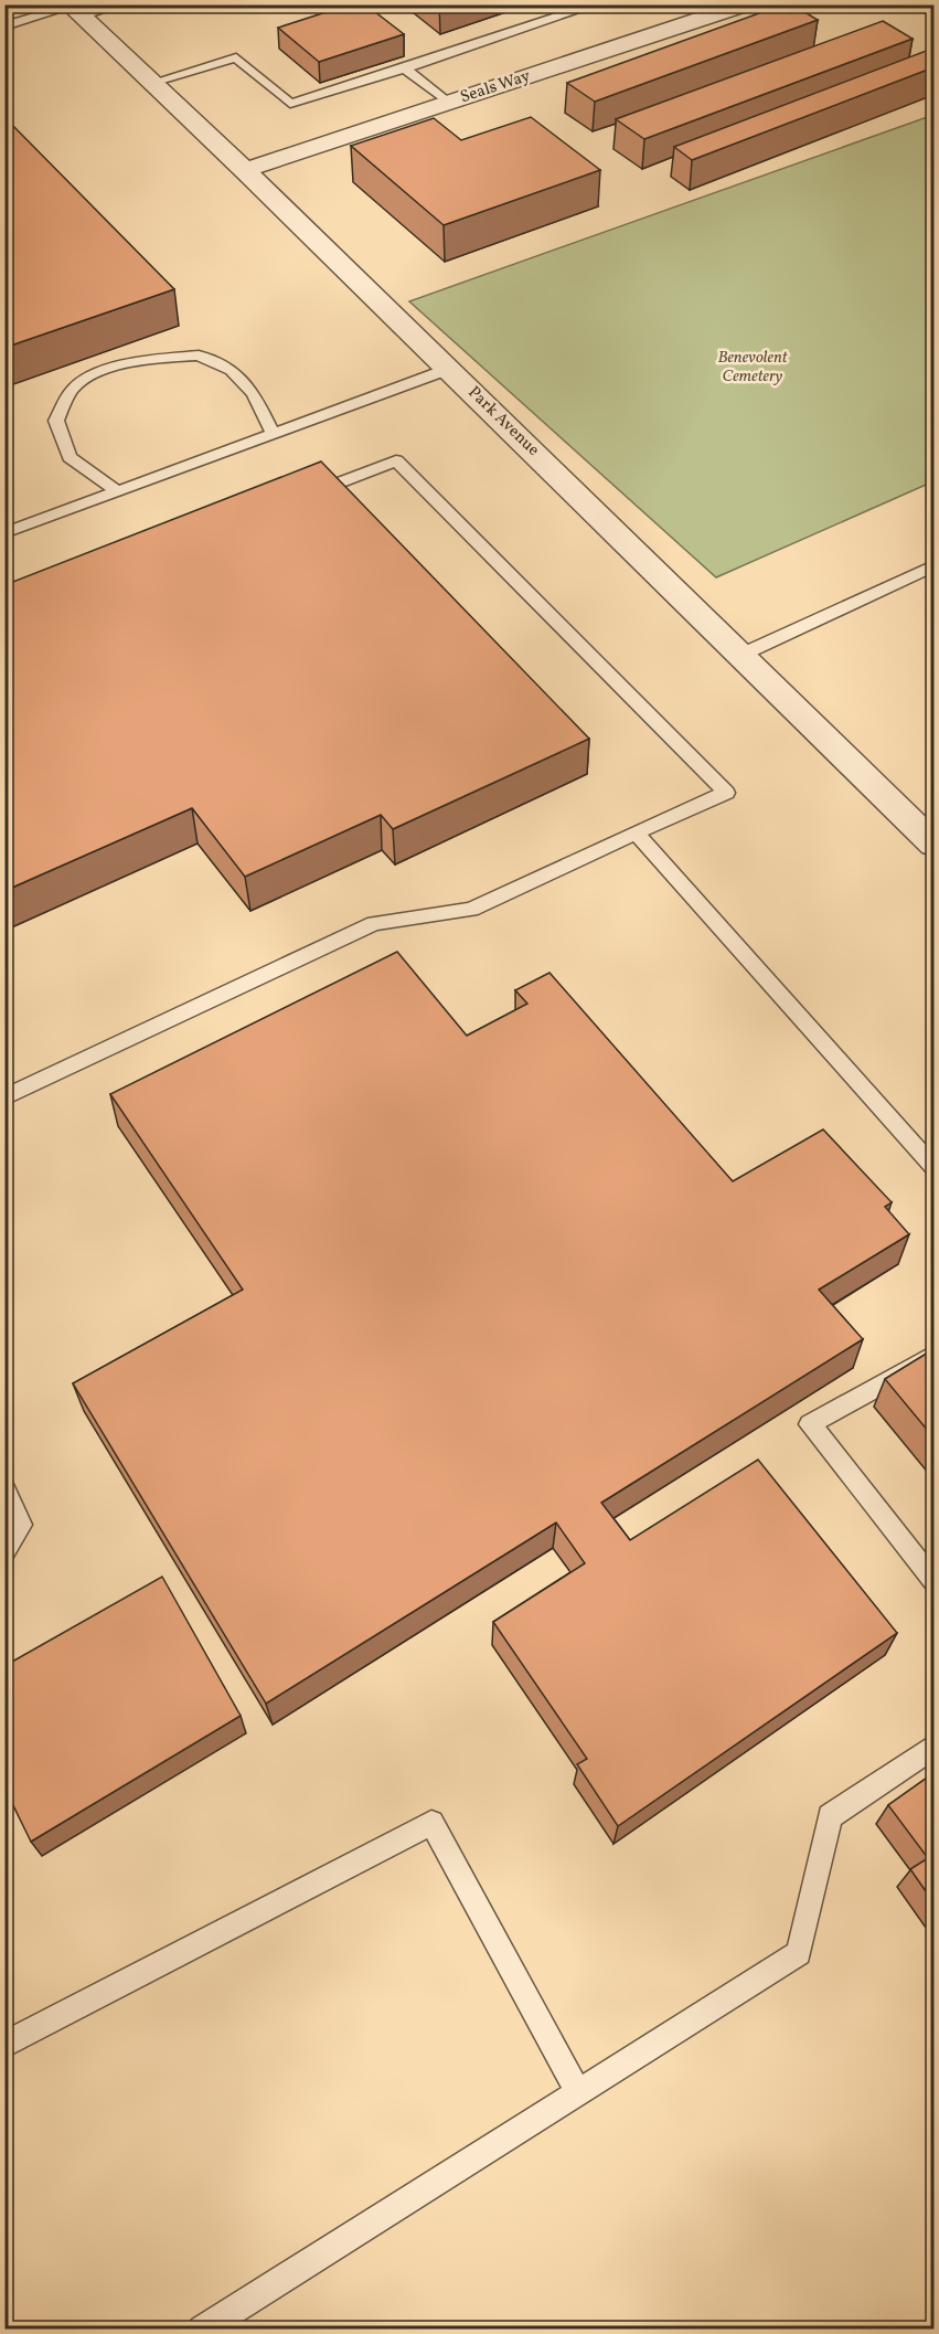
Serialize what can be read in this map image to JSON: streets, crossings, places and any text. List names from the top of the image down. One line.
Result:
{"streets":{"street":["Seals Way","Park Avenue"]},"crossings":[["Seals Way","Park Avenue"]],"parks":["Benevolent Cemetery"]}
